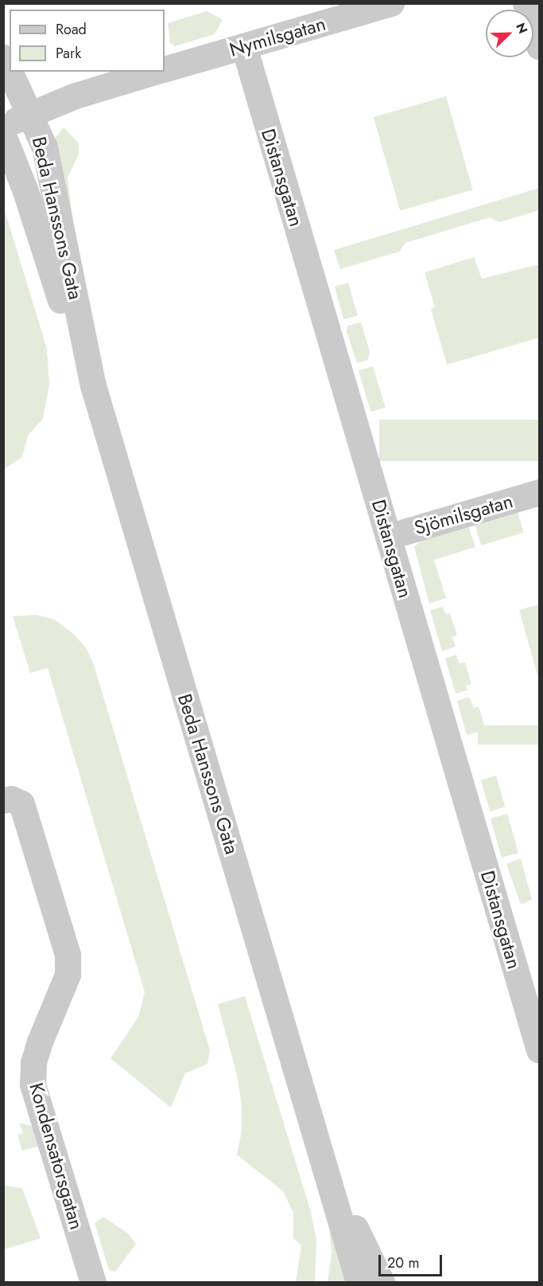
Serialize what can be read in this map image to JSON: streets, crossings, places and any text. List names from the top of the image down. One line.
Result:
{"streets":{"street":["Nymilsgatan","Distansgatan","Beda Hanssons Gata","Sjömilsgatan","Kondensatorsgatan"]},"crossings":[["Nymilsgatan","Distansgatan"],["Nymilsgatan","Beda Hanssons Gata"],["Distansgatan","Sjömilsgatan"]],"legend":["Road","Park"],"scale_bar":"20 m","north":"top right"}
